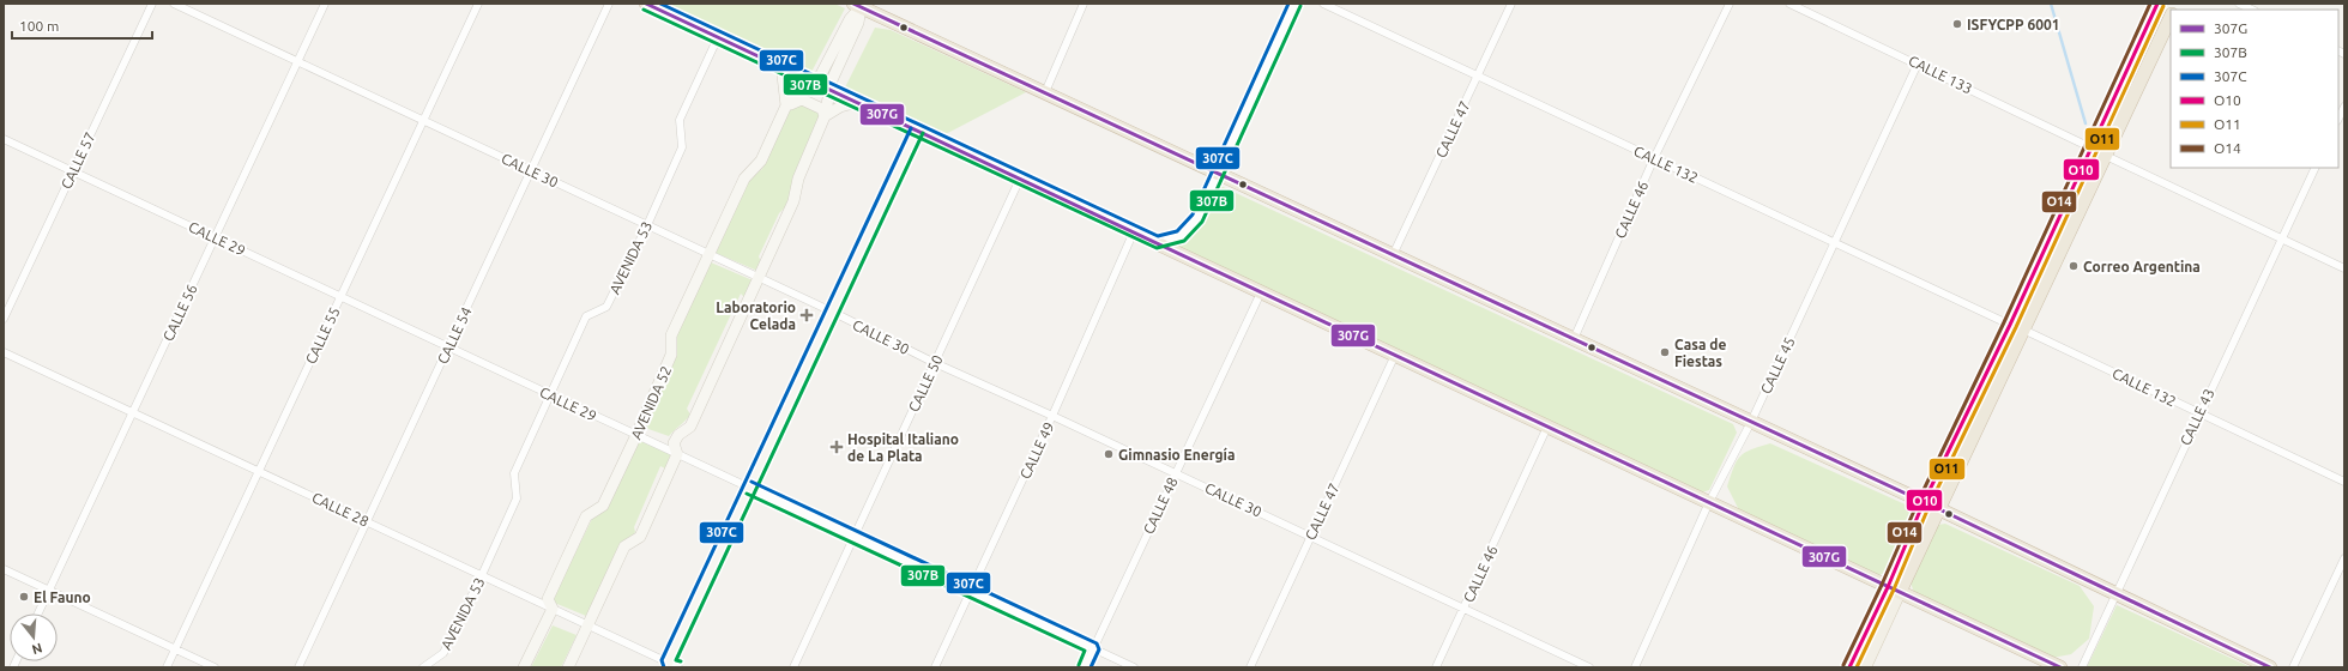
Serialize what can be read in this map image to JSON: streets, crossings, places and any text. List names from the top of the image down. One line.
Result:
{"streets":{"street":["CALLE 133","CALLE 47","CALLE 57","CALLE 132","CALLE 30","CALLE 46","CALLE 29","AVENIDA 53","CALLE 56","CALLE 55","CALLE 54","CALLE 45","CALLE 50","AVENIDA 52","CALLE 43","CALLE 49","CALLE 48","CALLE 28"]},"crossings":[["CALLE 133","CALLE 45"],["CALLE 47","CALLE 132"],["CALLE 47","CALLE 30"],["CALLE 57","CALLE 29"],["CALLE 132","CALLE 46"],["CALLE 132","CALLE 45"],["CALLE 132","CALLE 43"],["CALLE 30","CALLE 46"],["CALLE 30","AVENIDA 53"],["CALLE 30","CALLE 56"],["CALLE 30","CALLE 55"],["CALLE 30","CALLE 54"],["CALLE 30","CALLE 50"],["CALLE 30","AVENIDA 52"],["CALLE 30","CALLE 49"],["CALLE 30","CALLE 48"],["CALLE 29","AVENIDA 53"],["CALLE 29","CALLE 56"],["CALLE 29","CALLE 55"],["CALLE 29","CALLE 54"],["CALLE 29","CALLE 50"],["CALLE 29","AVENIDA 52"],["CALLE 29","CALLE 49"],["CALLE 29","CALLE 48"],["AVENIDA 53","CALLE 28"],["CALLE 56","CALLE 28"],["CALLE 55","CALLE 28"],["CALLE 54","CALLE 28"],["AVENIDA 52","CALLE 28"]],"places":{"other":["ISFYCPP 6001","Correo Argentina","Casa de Fiestas","Gimnasio Energía","El Fauno"],"health":["Laboratorio Celada","Hospital Italiano de La Plata"]},"lines":["transit line 307G","transit line 307C","transit line O10","transit line O14","transit line 307B","transit line O11"],"legend":["307G","307B","307C","O10","O11","O14"],"scale_bar":"100 m","north":"bottom"}
